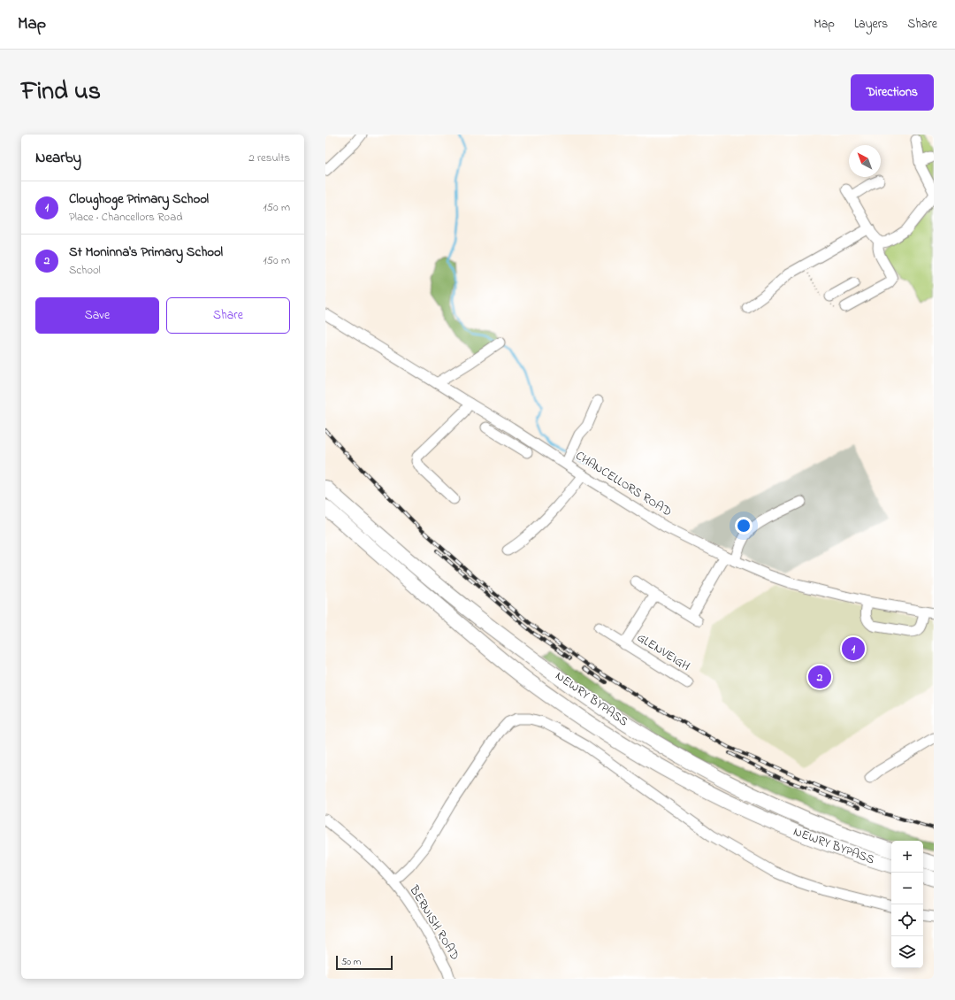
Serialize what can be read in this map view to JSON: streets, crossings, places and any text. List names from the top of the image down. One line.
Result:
{"streets":{"highway":["NEWRY BYPASS"],"street":["CHANCELLORS ROAD","GLENVEIGH","BERNISH ROAD"]},"scale_bar":"50 m","north":"top left","page":{"header":"Map","nav":["Map","Layers","Share"],"title":"Find us","buttons":["Directions",["Save","Share"]],"heading":["Nearby","2 results"],"list":[{"mark":"1","name":"Cloughoge Primary School","note":"Place · Chancellors Road","value":"150 m"},{"mark":"2","name":"St Moninna's Primary School","note":"School","value":"150 m"}],"pins":["1","2"],"map_buttons":["+","−"],"scale":"50 m"}}
